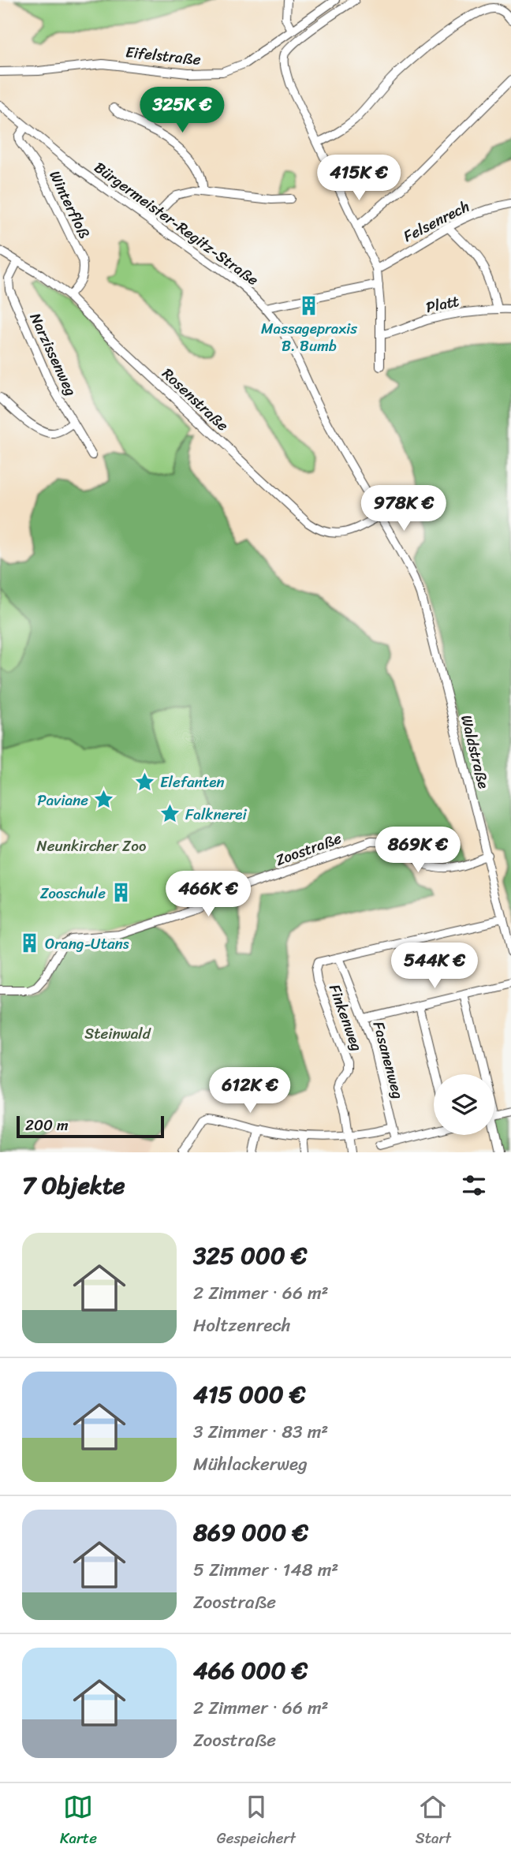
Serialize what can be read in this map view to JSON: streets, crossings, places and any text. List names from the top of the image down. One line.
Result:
{"streets":{"street":["Eifelstraße","Winterfloß","Felsenrech","Bürgermeister-Regitz-Straße","Platt","Narzissenweg","Rosenstraße","Waldstraße","Zoostraße","Finkenweg","Fasanenweg"]},"crossings":[["Winterfloß","Bürgermeister-Regitz-Straße"],["Winterfloß","Rosenstraße"],["Bürgermeister-Regitz-Straße","Rosenstraße"],["Bürgermeister-Regitz-Straße","Waldstraße"],["Narzissenweg","Rosenstraße"],["Waldstraße","Zoostraße"],["Finkenweg","Fasanenweg"]],"parks":["Neunkircher Zoo","Steinwald"],"places":{"building":["Massagepraxis B. Bumb","Zooschule","Orang-Utans"],"place":["Elefanten","Paviane","Falknerei"]},"scale_bar":"200 m","page":{"price":["325K €","415K €","978K €","869K €","466K €","544K €","612K €"],"scale":"200 m","heading":"7 Objekte","list":[{"name":"325 000 €","note":"2 Zimmer · 66 m² · Holtzenrech"},{"name":"415 000 €","note":"3 Zimmer · 83 m² · Mühlackerweg"},{"name":"869 000 €","note":"5 Zimmer · 148 m² · Zoostraße"},{"name":"466 000 €","note":"2 Zimmer · 66 m² · Zoostraße"}],"tabs":["Karte","Gespeichert","Start"]}}
